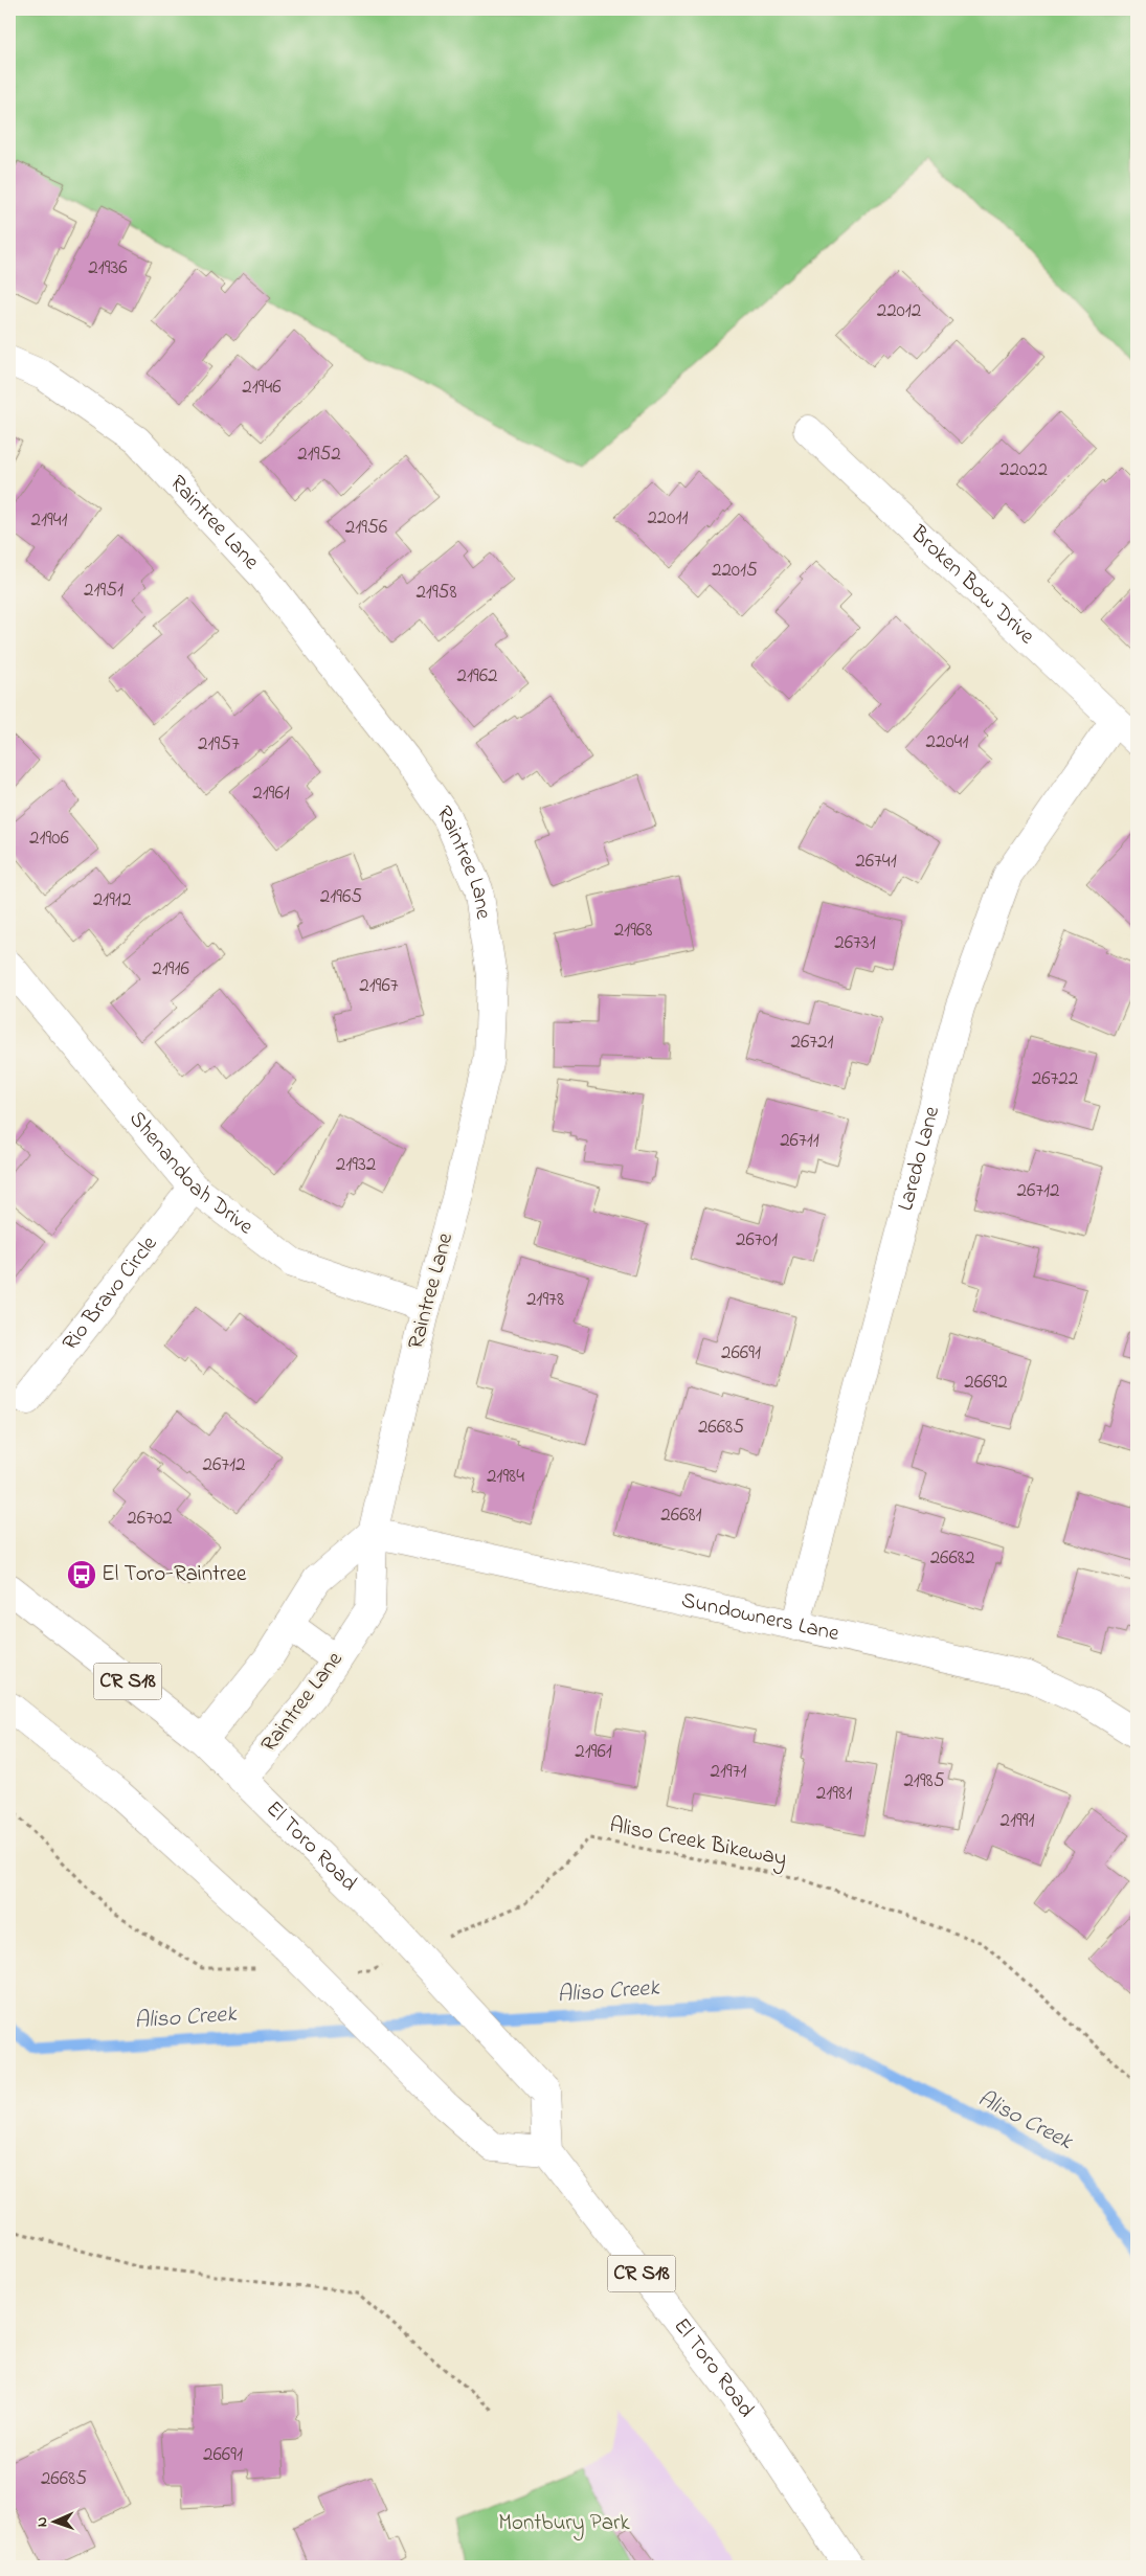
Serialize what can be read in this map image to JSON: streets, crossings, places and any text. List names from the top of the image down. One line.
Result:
{"streets":{"street":["Raintree Lane","Broken Bow Drive","Laredo Lane","Shenandoah Drive","Rio Bravo Circle","Sundowners Lane","CR S18","El Toro Road"],"path":["Aliso Creek Bikeway"]},"crossings":[["Raintree Lane","Shenandoah Drive"],["Raintree Lane","Sundowners Lane"],["Raintree Lane","El Toro Road"],["Broken Bow Drive","Laredo Lane"],["Laredo Lane","Sundowners Lane"],["Shenandoah Drive","Rio Bravo Circle"]],"water":["Aliso Creek"],"parks":["Montbury Park"],"places":{"bus stop":["El Toro-Raintree"]},"house_numbers":["21936","22012","21946","21952","22022","22011","21941","21956","22015","21951","21958","21962","22041","21957","21961","21906","26741","21965","21912","21968","26731","21916","21967","26721","26722","26711","21932","26712","26701","21978","26691","26692","26685","26712","21984","26681","26702","26682","21961","21971","21985","21981","21991","26691","26685"],"north":"left"}
